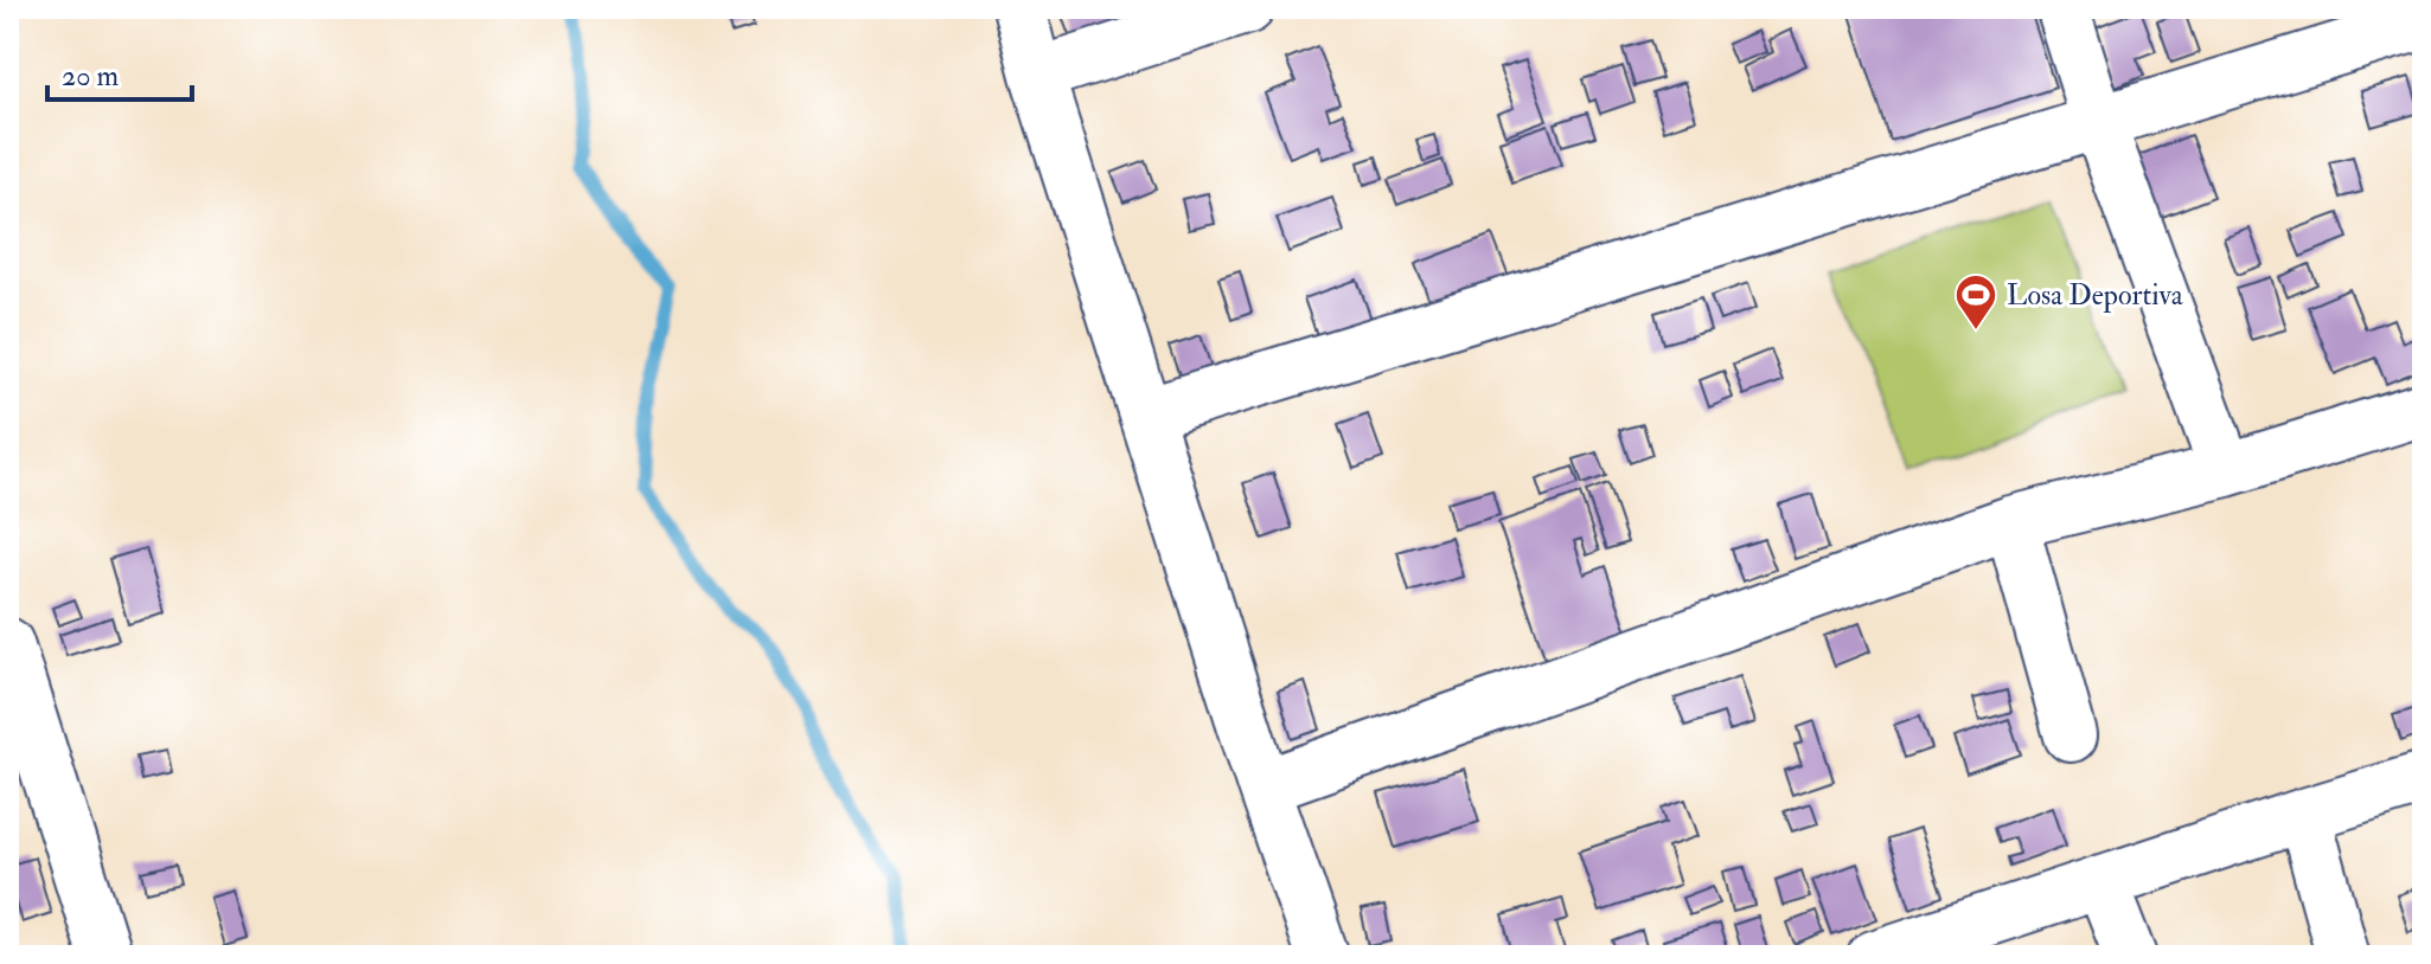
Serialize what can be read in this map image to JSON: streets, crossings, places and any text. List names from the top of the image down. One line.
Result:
{"places":{"sports":["Losa Deportiva"]},"scale_bar":"20 m"}
